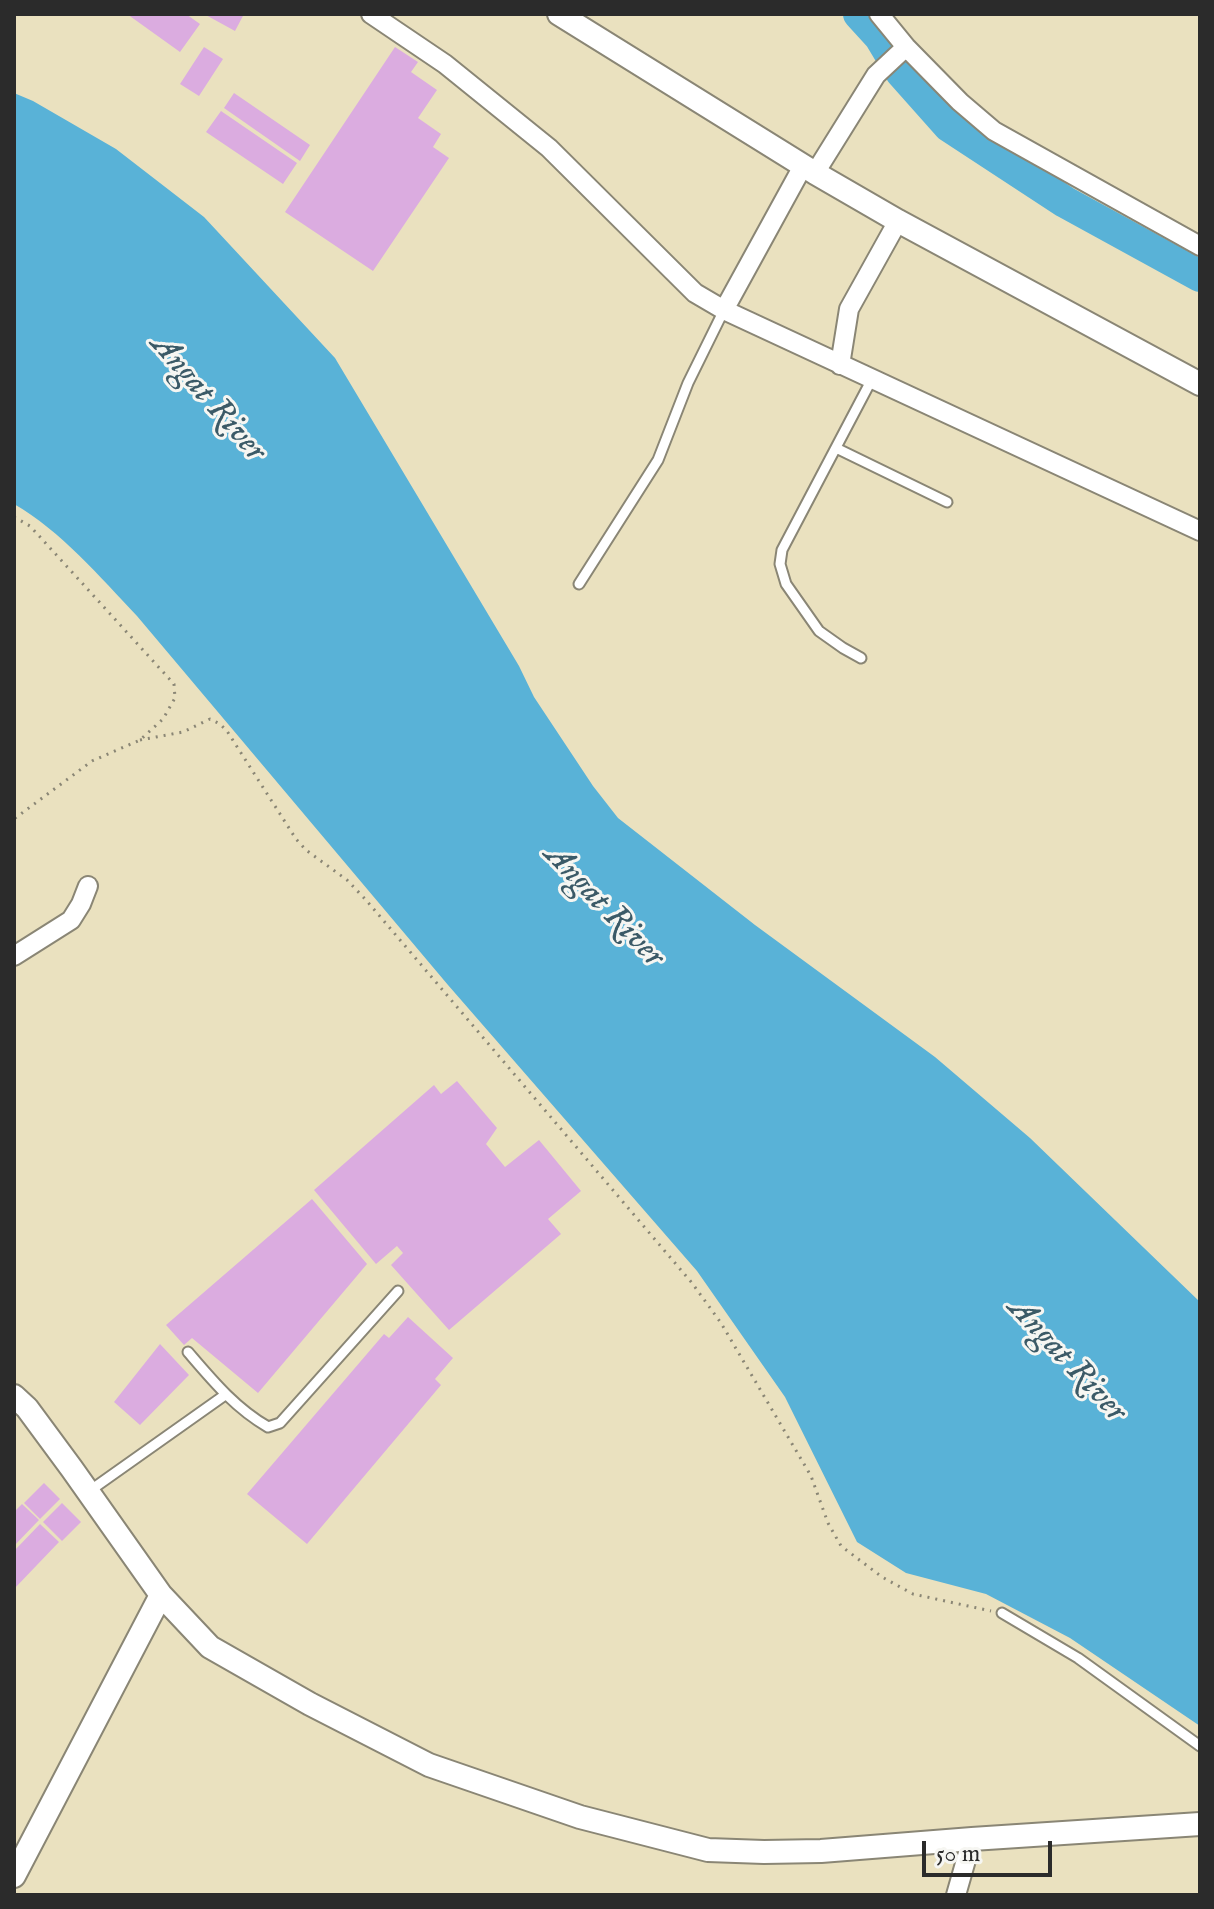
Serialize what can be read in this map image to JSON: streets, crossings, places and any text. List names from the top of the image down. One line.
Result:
{"water":["Angat River"],"scale_bar":"50 m"}
